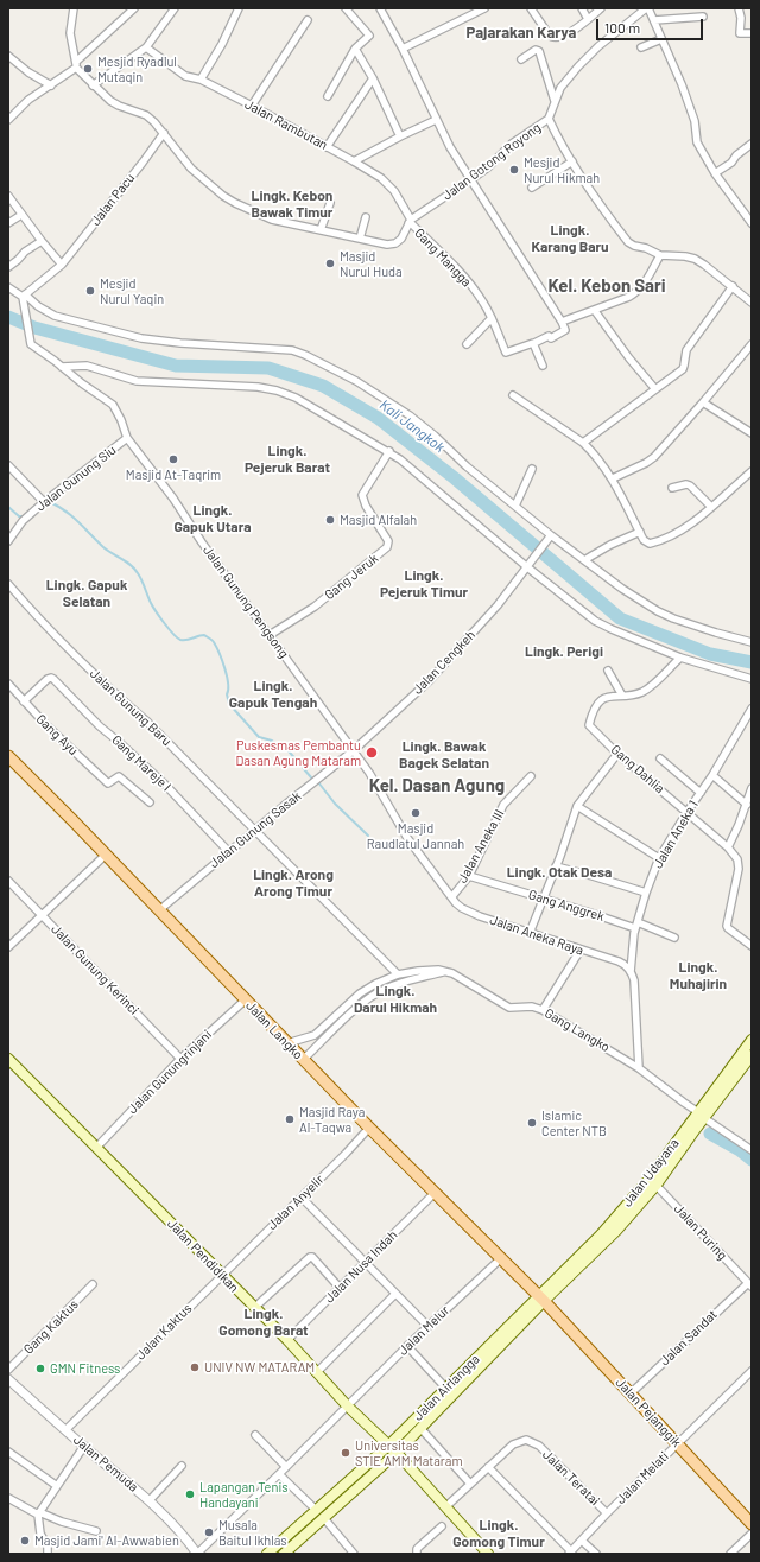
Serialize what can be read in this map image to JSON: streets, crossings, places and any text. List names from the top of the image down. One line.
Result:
{"streets":{"main road":["Jalan Langko","Jalan Udayana","Jalan Pendidikan","Jalan Airlangga","Jalan Pejanggik"],"street":["Jalan Rambutan","Jalan Gotong Royong","Jalan Pacu","Gang Mangga","Jalan Gunung Siu","Gang Jeruk","Jalan Gunung Pengsong","Jalan Cengkeh","Jalan Gunung Baru","Gang Ayu","Gang Mareje I","Gang Dahlia","Jalan Gunung Sasak","Jalan Aneka 1","Jalan Aneka III","Gang Anggrek","Jalan Aneka Raya","Jalan Gunung Kerinci","Gang Langko","Jalan Gunungrinjani","Jalan Anyelir","Jalan Puring","Jalan Nusa Indah","Gang Kaktus","Jalan Melur","Jalan Kaktus","Jalan Sandat","Jalan Pemuda","Jalan Teratai","Jalan Melati"]},"crossings":[["Jalan Rambutan","Jalan Gotong Royong"],["Jalan Rambutan","Gang Mangga"],["Jalan Gotong Royong","Jalan Pacu"],["Jalan Gotong Royong","Gang Mangga"],["Jalan Pacu","Jalan Gunung Pengsong"],["Jalan Gunung Siu","Jalan Gunung Pengsong"],["Gang Jeruk","Jalan Gunung Pengsong"],["Jalan Gunung Pengsong","Jalan Cengkeh"],["Jalan Gunung Pengsong","Jalan Gunung Sasak"],["Jalan Gunung Pengsong","Jalan Aneka Raya"],["Jalan Cengkeh","Jalan Gunung Sasak"],["Jalan Cengkeh","Jalan Aneka Raya"],["Jalan Gunung Baru","Jalan Gunung Sasak"],["Jalan Gunung Baru","Gang Langko"],["Gang Ayu","Gang Mareje I"],["Gang Mareje I","Jalan Gunung Sasak"],["Gang Dahlia","Jalan Aneka 1"],["Jalan Gunung Sasak","Jalan Aneka Raya"],["Jalan Gunung Sasak","Jalan Langko"],["Jalan Aneka 1","Gang Anggrek"],["Jalan Aneka 1","Jalan Aneka Raya"],["Jalan Aneka III","Gang Anggrek"],["Jalan Aneka III","Jalan Aneka Raya"],["Jalan Gunung Kerinci","Jalan Gunungrinjani"],["Jalan Langko","Gang Langko"],["Jalan Langko","Jalan Gunungrinjani"],["Jalan Langko","Jalan Udayana"],["Jalan Langko","Jalan Anyelir"],["Jalan Langko","Jalan Nusa Indah"],["Jalan Langko","Jalan Melur"],["Jalan Langko","Jalan Airlangga"],["Jalan Langko","Jalan Pejanggik"],["Jalan Gunungrinjani","Jalan Pendidikan"],["Jalan Udayana","Jalan Puring"],["Jalan Udayana","Jalan Airlangga"],["Jalan Udayana","Jalan Pejanggik"],["Jalan Anyelir","Jalan Pendidikan"],["Jalan Anyelir","Jalan Kaktus"],["Jalan Puring","Jalan Sandat"],["Jalan Pendidikan","Jalan Nusa Indah"],["Jalan Pendidikan","Jalan Melur"],["Jalan Pendidikan","Jalan Kaktus"],["Jalan Pendidikan","Jalan Airlangga"],["Jalan Pendidikan","Jalan Teratai"],["Jalan Melur","Jalan Pemuda"],["Jalan Kaktus","Jalan Pemuda"],["Jalan Sandat","Jalan Pejanggik"],["Jalan Airlangga","Jalan Pejanggik"],["Jalan Pejanggik","Jalan Melati"],["Jalan Teratai","Jalan Melati"]],"districts":["Pajarakan Karya","Lingk. Kebon Bawak Timur","Lingk. Karang Baru","Kel. Kebon Sari","Lingk. Pejeruk Barat","Lingk. Gapuk Utara","Lingk. Pejeruk Timur","Lingk. Gapuk Selatan","Lingk. Perigi","Lingk. Gapuk Tengah","Lingk. Bawak Bagek Selatan","Kel. Dasan Agung","Lingk. Otak Desa","Lingk. Arong Arong Timur","Lingk. Muhajirin","Lingk. Darul Hikmah","Lingk. Gomong Barat","Lingk. Gomong Timur"],"water":["Kali Jangkok"],"places":["Mesjid Ryadlul Mutaqin","Mesjid Nurul Hikmah","Masjid Nurul Huda","Mesjid Nurul Yaqin","Masjid At-Taqrim","Masjid Alfalah","Puskesmas Pembantu Dasan Agung Mataram","Masjid Raudlatul Jannah","Masjid Raya Al-Taqwa","Islamic Center NTB","UNIV NW MATARAM","GMN Fitness","Universitas STIE AMM Mataram","Lapangan Tenis Handayani","Musala Baitul Ikhlas","Masjid Jami' Al-Awwabien"],"scale_bar":"100 m"}
